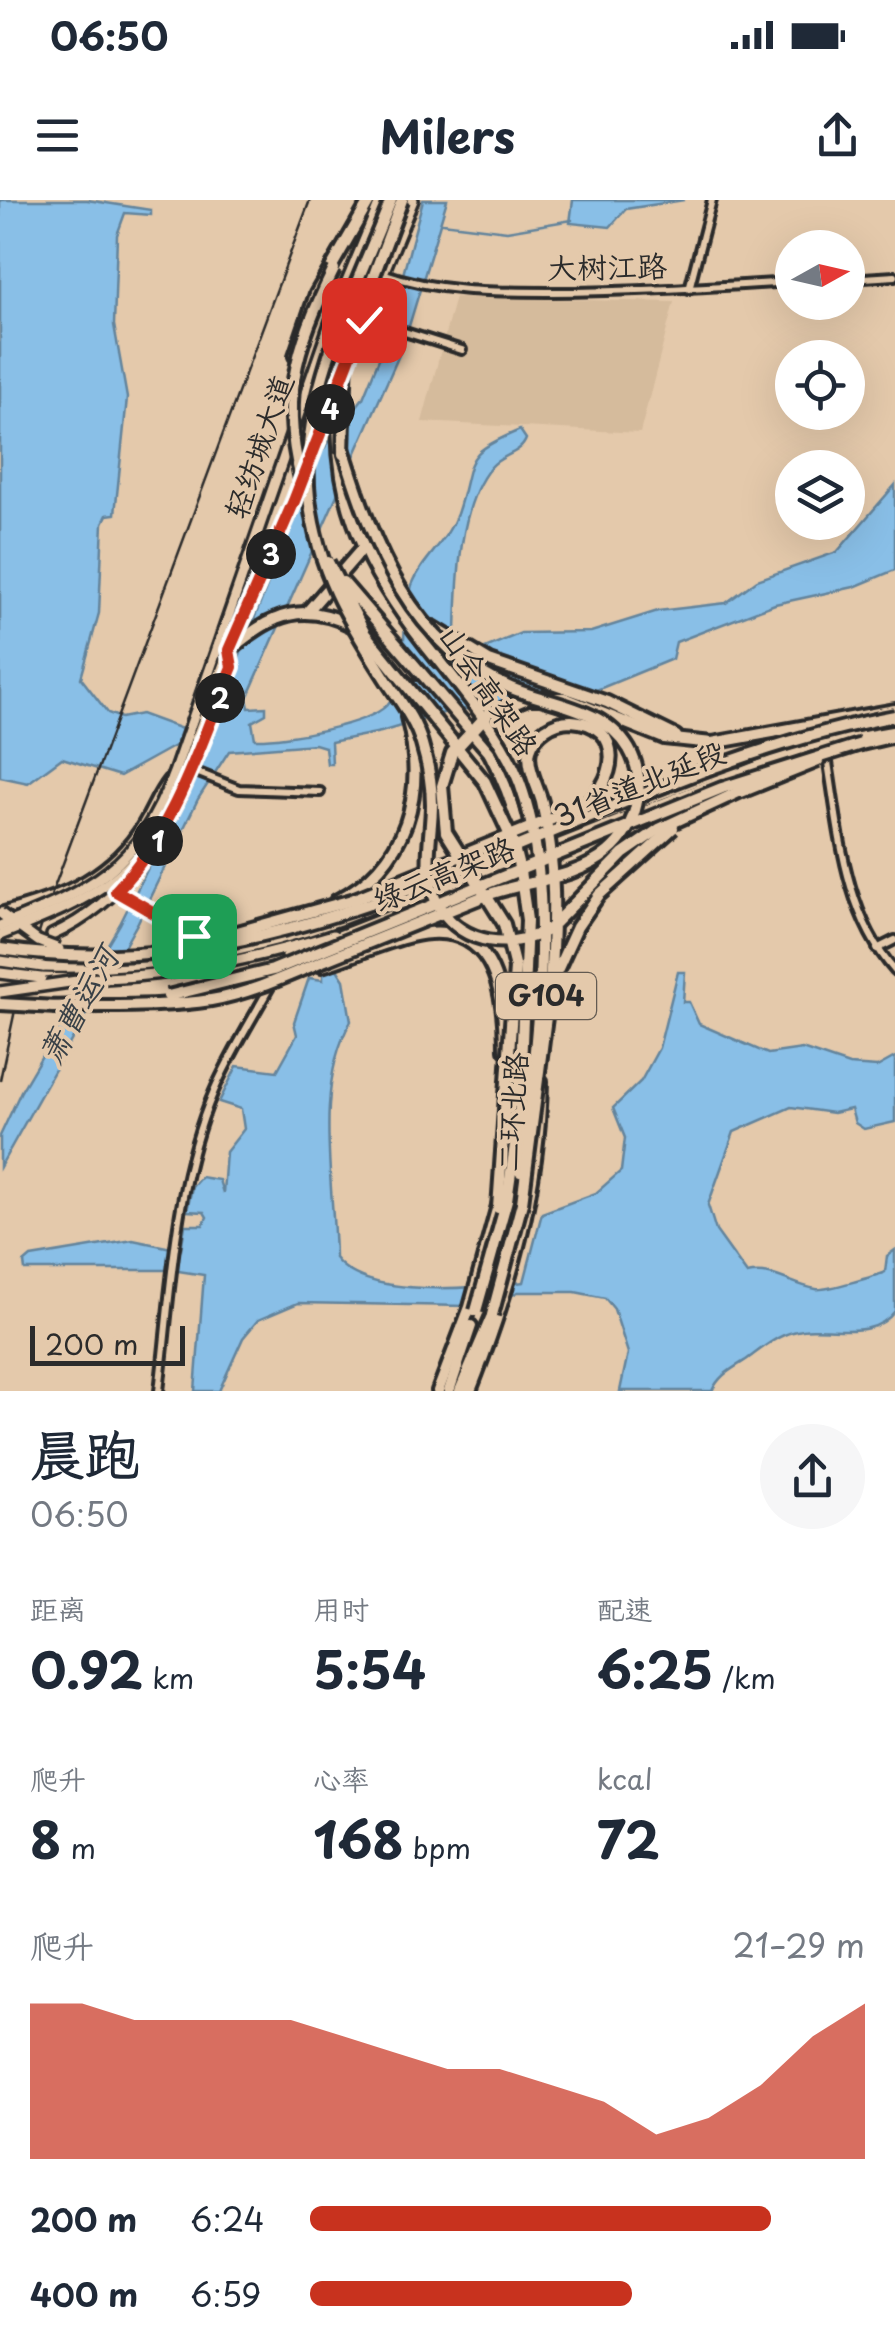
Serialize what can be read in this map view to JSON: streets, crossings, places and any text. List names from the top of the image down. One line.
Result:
{"streets":{"highway":["山会高架路","绿云高架路","G104","二环北路"],"main road":["轻纺城大道","31省道北延段"],"street":["大树江路"]},"crossings":[["大树江路","轻纺城大道"],["大树江路","G104"],["山会高架路","G104"],["山会高架路","二环北路"],["31省道北延段","绿云高架路"],["31省道北延段","G104"],["31省道北延段","二环北路"],["G104","二环北路"]],"water":["萧曹运河"],"scale_bar":"200 m","north":"right","page":{"status":"06:50","header":"Milers","pins":["4","3","2","1"],"scale":"200 m","heading":["晨跑","06:50"],"stats":[["距离","0.92 km"],["用时","5:54"],["配速","6:25 /km"],["爬升","8 m"],["心率","168 bpm"],["kcal","72"]],"chart":["爬升","21–29 m"],"list":[{"name":"200 m","note":"6:24"},{"name":"400 m","note":"6:59"}]}}
